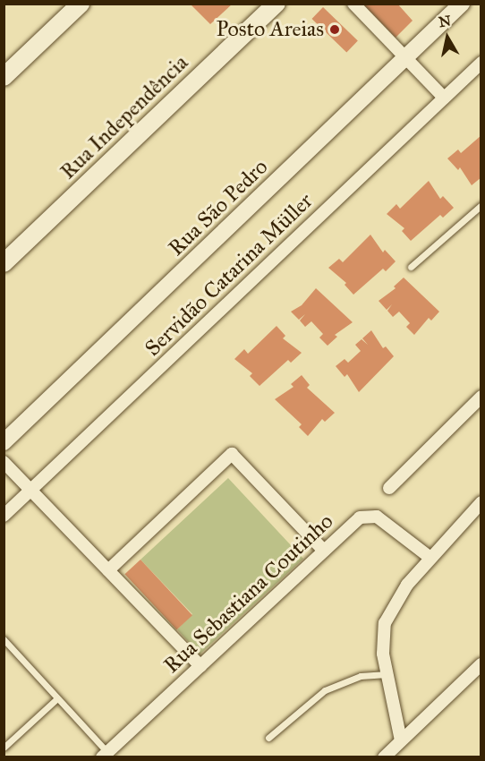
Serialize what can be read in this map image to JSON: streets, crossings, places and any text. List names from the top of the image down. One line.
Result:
{"streets":{"main road":["Rua Independência"],"street":["Rua São Pedro","Servidão Catarina Müller","Rua Sebastiana Coutinho"]},"places":["Posto Areias"],"north":"top"}
